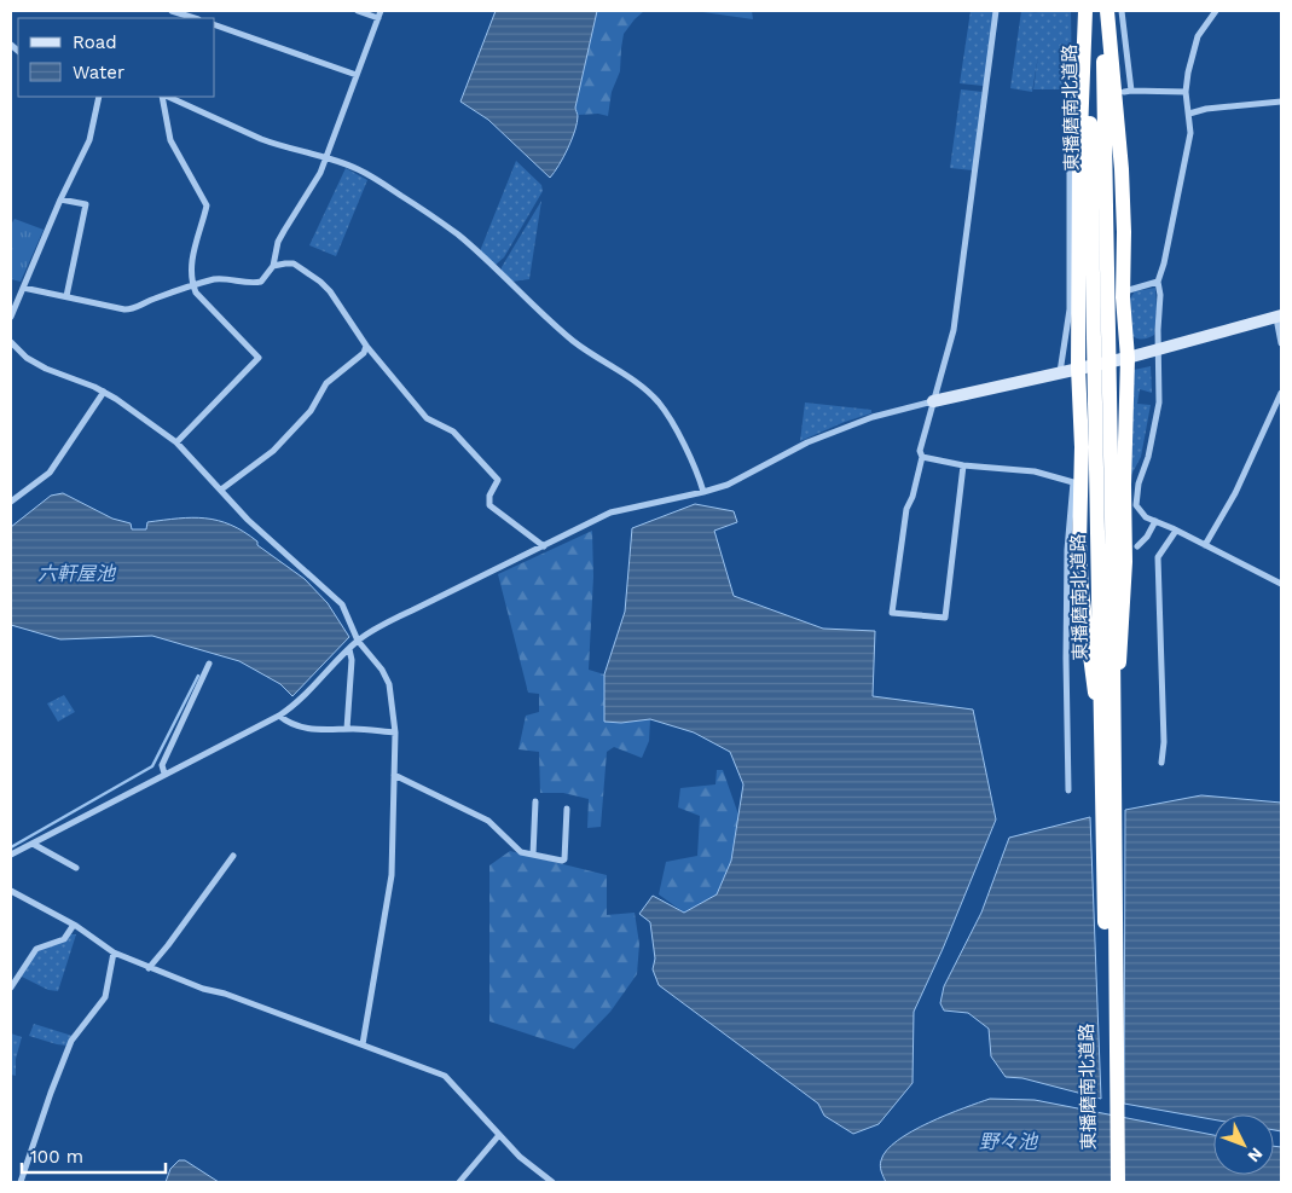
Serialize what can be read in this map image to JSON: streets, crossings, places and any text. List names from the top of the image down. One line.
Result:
{"streets":{"highway":["東播磨南北道路"]},"water":["六軒屋池","野々池"],"legend":["Road","Water"],"scale_bar":"100 m","north":"bottom right"}
